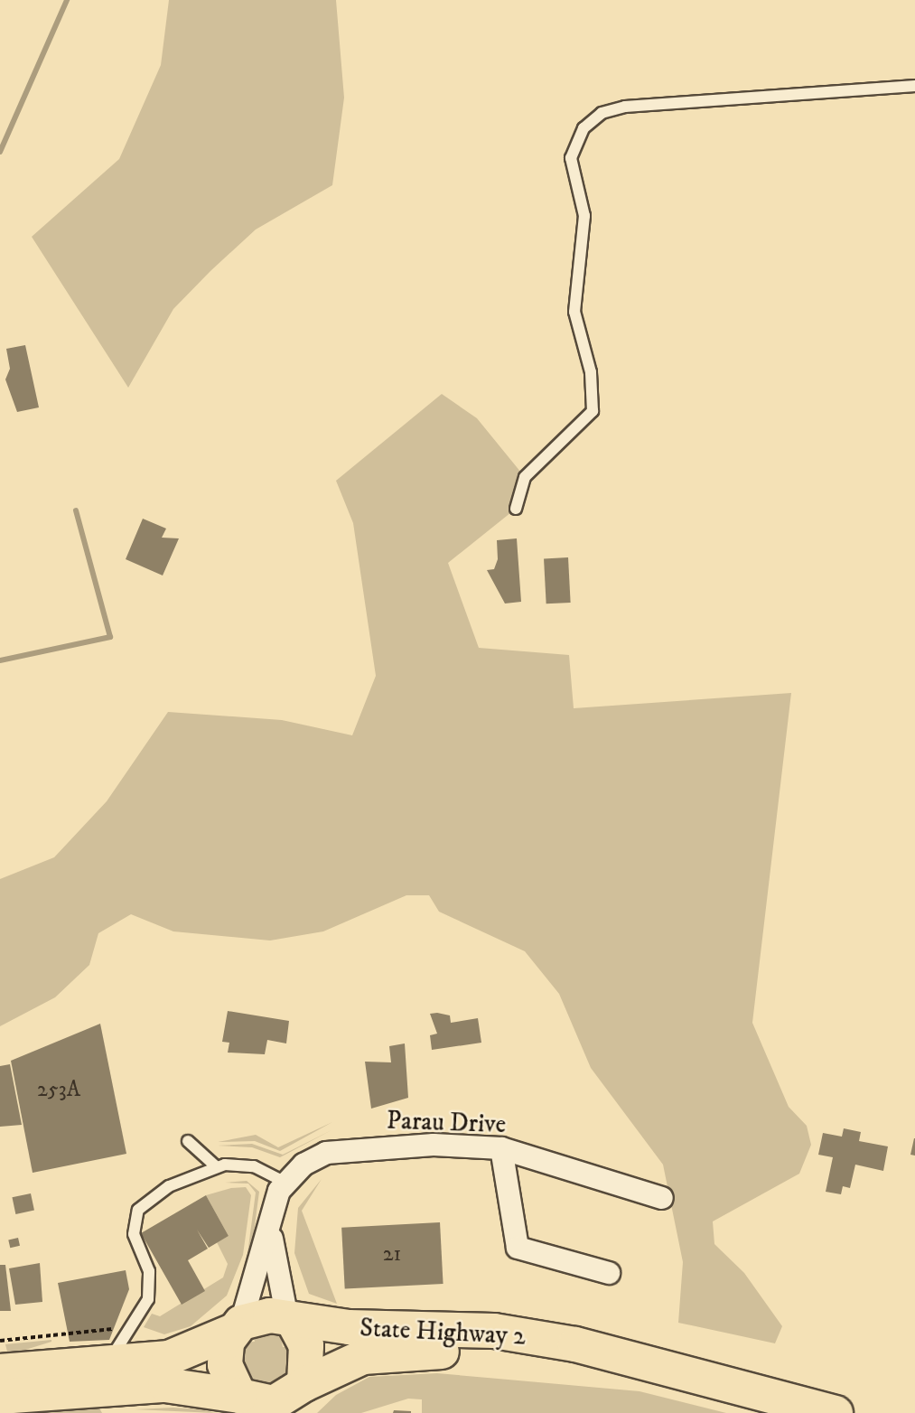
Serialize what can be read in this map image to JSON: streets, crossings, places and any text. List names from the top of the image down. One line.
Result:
{"streets":{"highway":["State Highway 2"],"street":["Parau Drive"]},"house_numbers":["253A","21"]}
